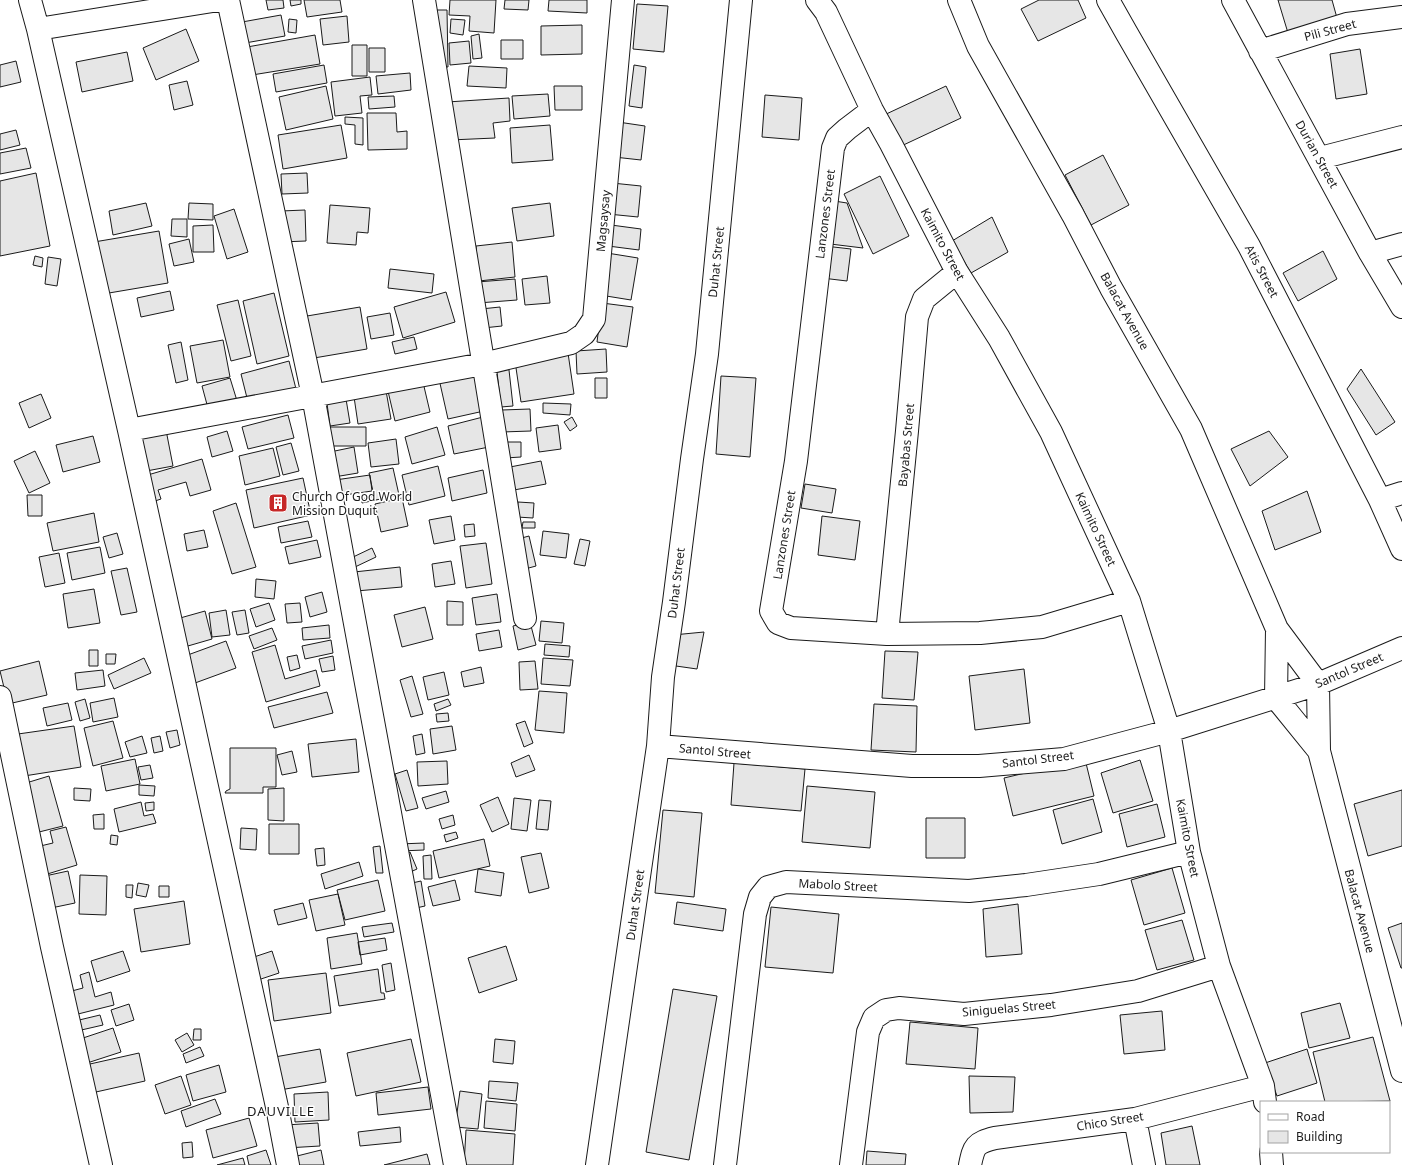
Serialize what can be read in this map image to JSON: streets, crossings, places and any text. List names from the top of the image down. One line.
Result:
{"streets":{"street":["Pili Street","Durian Street","Lanzones Street","Magsaysay","Kaimito Street","Duhat Street","Atis Street","Balacat Avenue","Bayabas Street","Santol Street","Mabolo Street","Siniguelas Street","Chico Street"]},"crossings":[["Pili Street","Durian Street"],["Lanzones Street","Kaimito Street"],["Lanzones Street","Bayabas Street"],["Kaimito Street","Bayabas Street"],["Kaimito Street","Santol Street"],["Kaimito Street","Mabolo Street"],["Kaimito Street","Siniguelas Street"],["Kaimito Street","Chico Street"],["Duhat Street","Santol Street"],["Balacat Avenue","Santol Street"]],"districts":["DAUVILLE"],"places":{"building":["Church Of God World Mission Duquit"]},"legend":["Road","Building"]}
